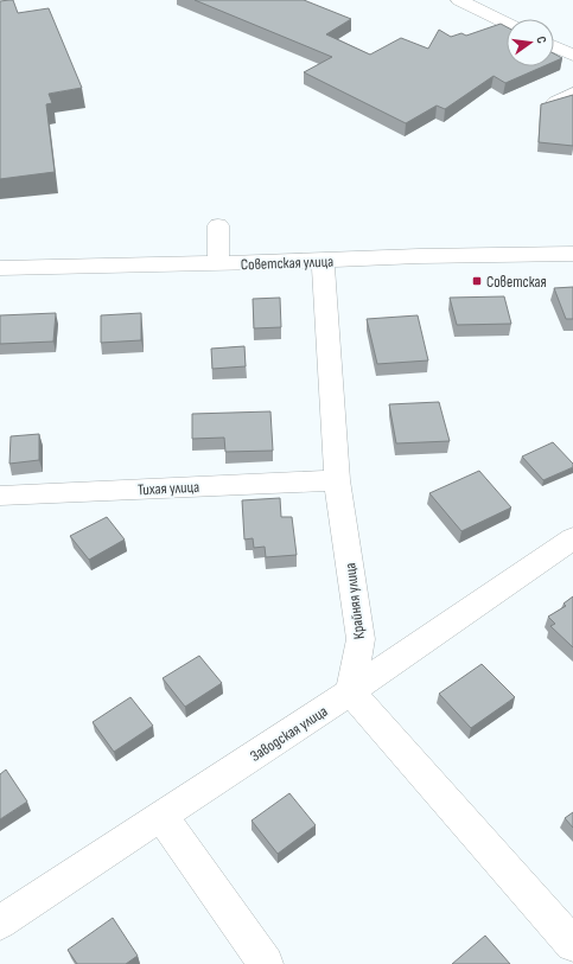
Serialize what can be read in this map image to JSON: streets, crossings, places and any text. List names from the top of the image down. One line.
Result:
{"streets":{"street":["Советская улица","Тихая улица","Крайняя улица","Заводская улица"]},"crossings":[["Советская улица","Крайняя улица"],["Тихая улица","Крайняя улица"],["Крайняя улица","Заводская улица"]],"places":{"transit":["Советская"]},"north":"right"}
